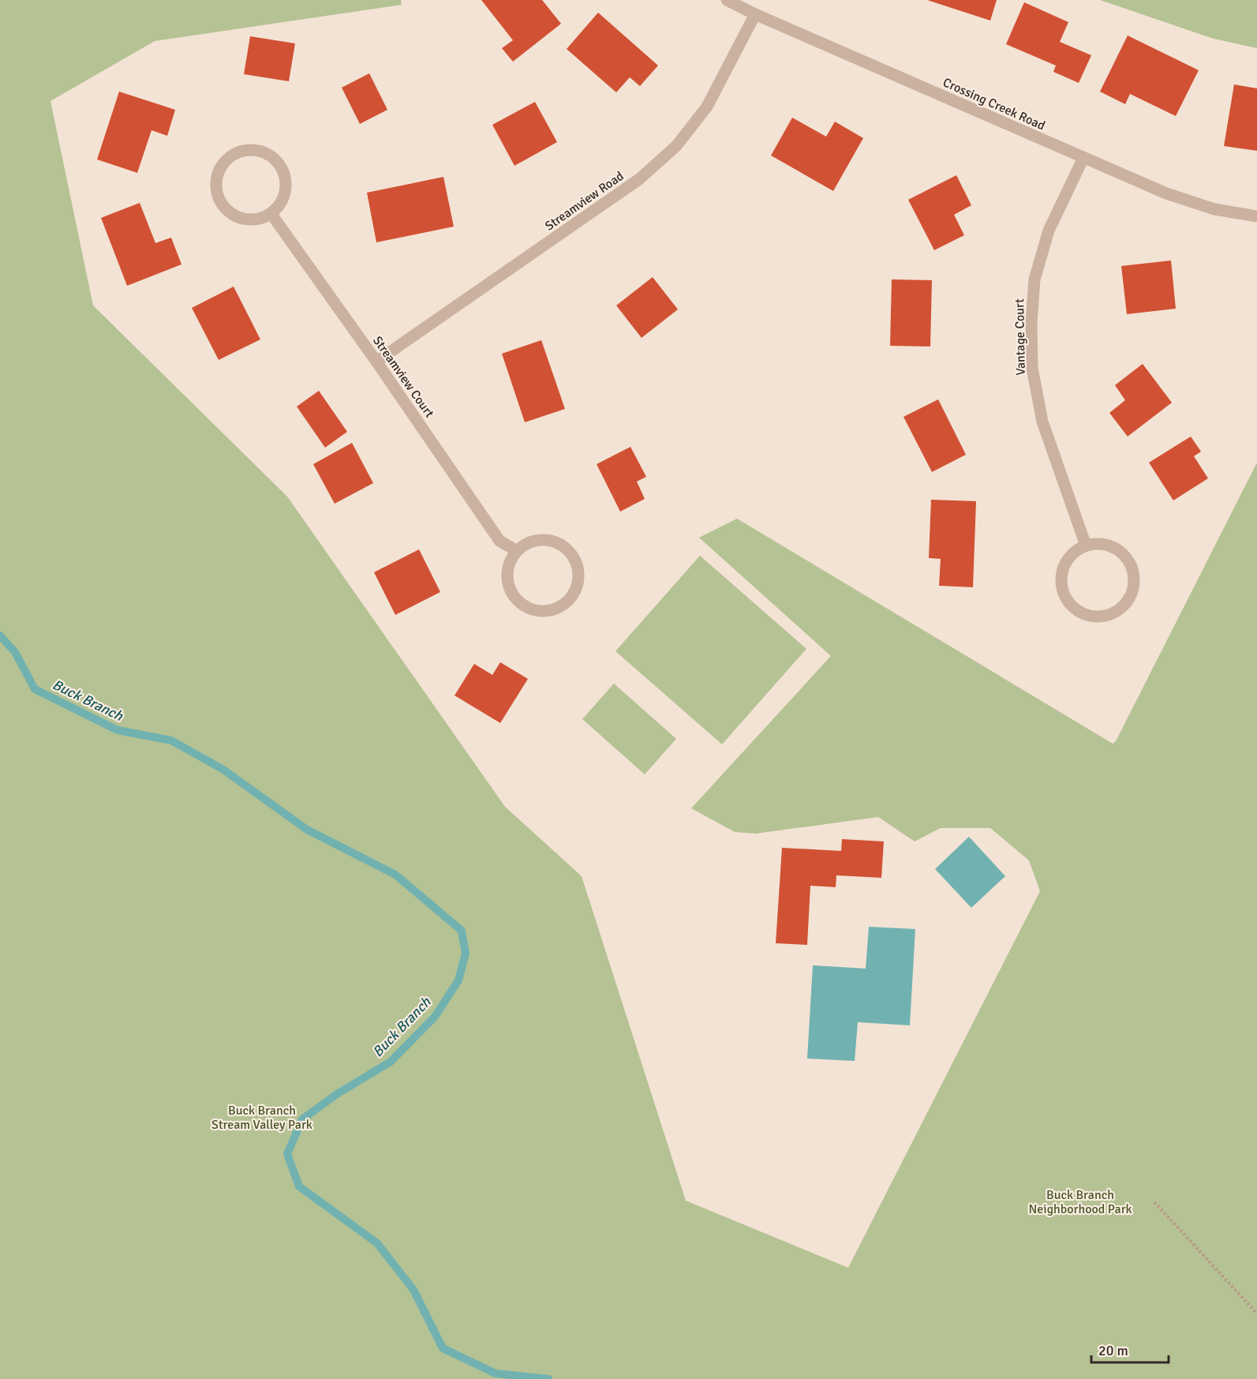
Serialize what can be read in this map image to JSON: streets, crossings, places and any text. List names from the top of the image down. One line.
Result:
{"streets":{"street":["Crossing Creek Road","Streamview Road","Vantage Court","Streamview Court"]},"crossings":[["Crossing Creek Road","Streamview Road"],["Crossing Creek Road","Vantage Court"],["Streamview Road","Streamview Court"]],"water":["Buck Branch"],"parks":["Buck Branch Stream Valley Park","Buck Branch Neighborhood Park"],"scale_bar":"20 m"}
